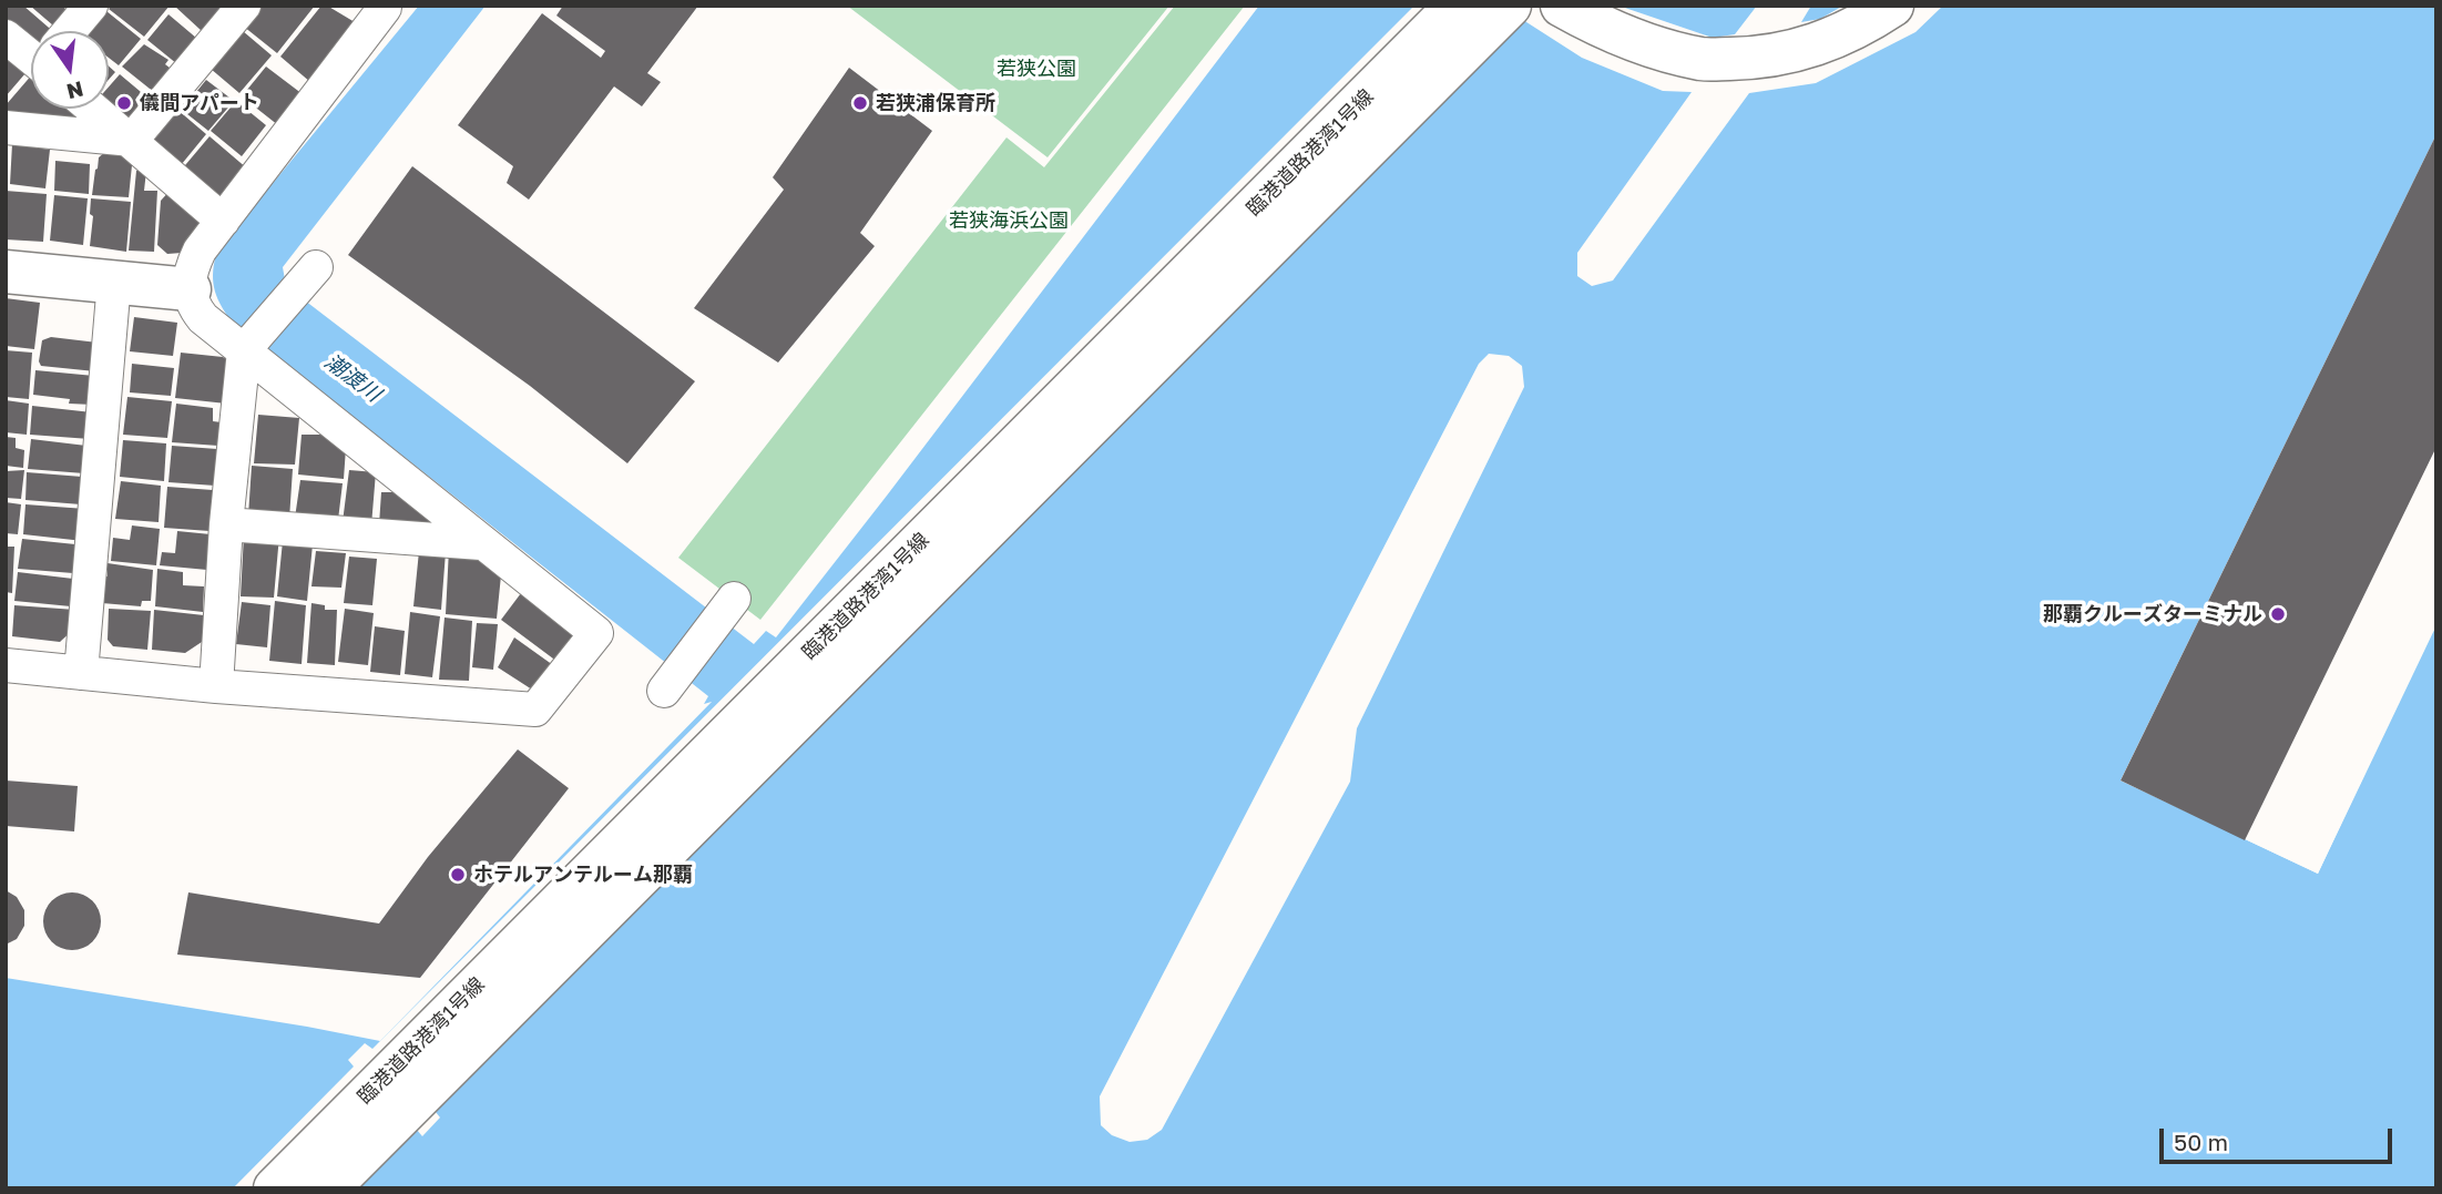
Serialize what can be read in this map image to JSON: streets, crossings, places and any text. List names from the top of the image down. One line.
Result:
{"streets":{"street":["臨港道路港湾1号線"]},"water":["潮渡川"],"parks":["若狭公園","若狭海浜公園"],"places":["儀間アパート","若狭浦保育所","那覇クルーズターミナル","ホテルアンテルーム那覇"],"scale_bar":"50 m","north":"bottom"}
